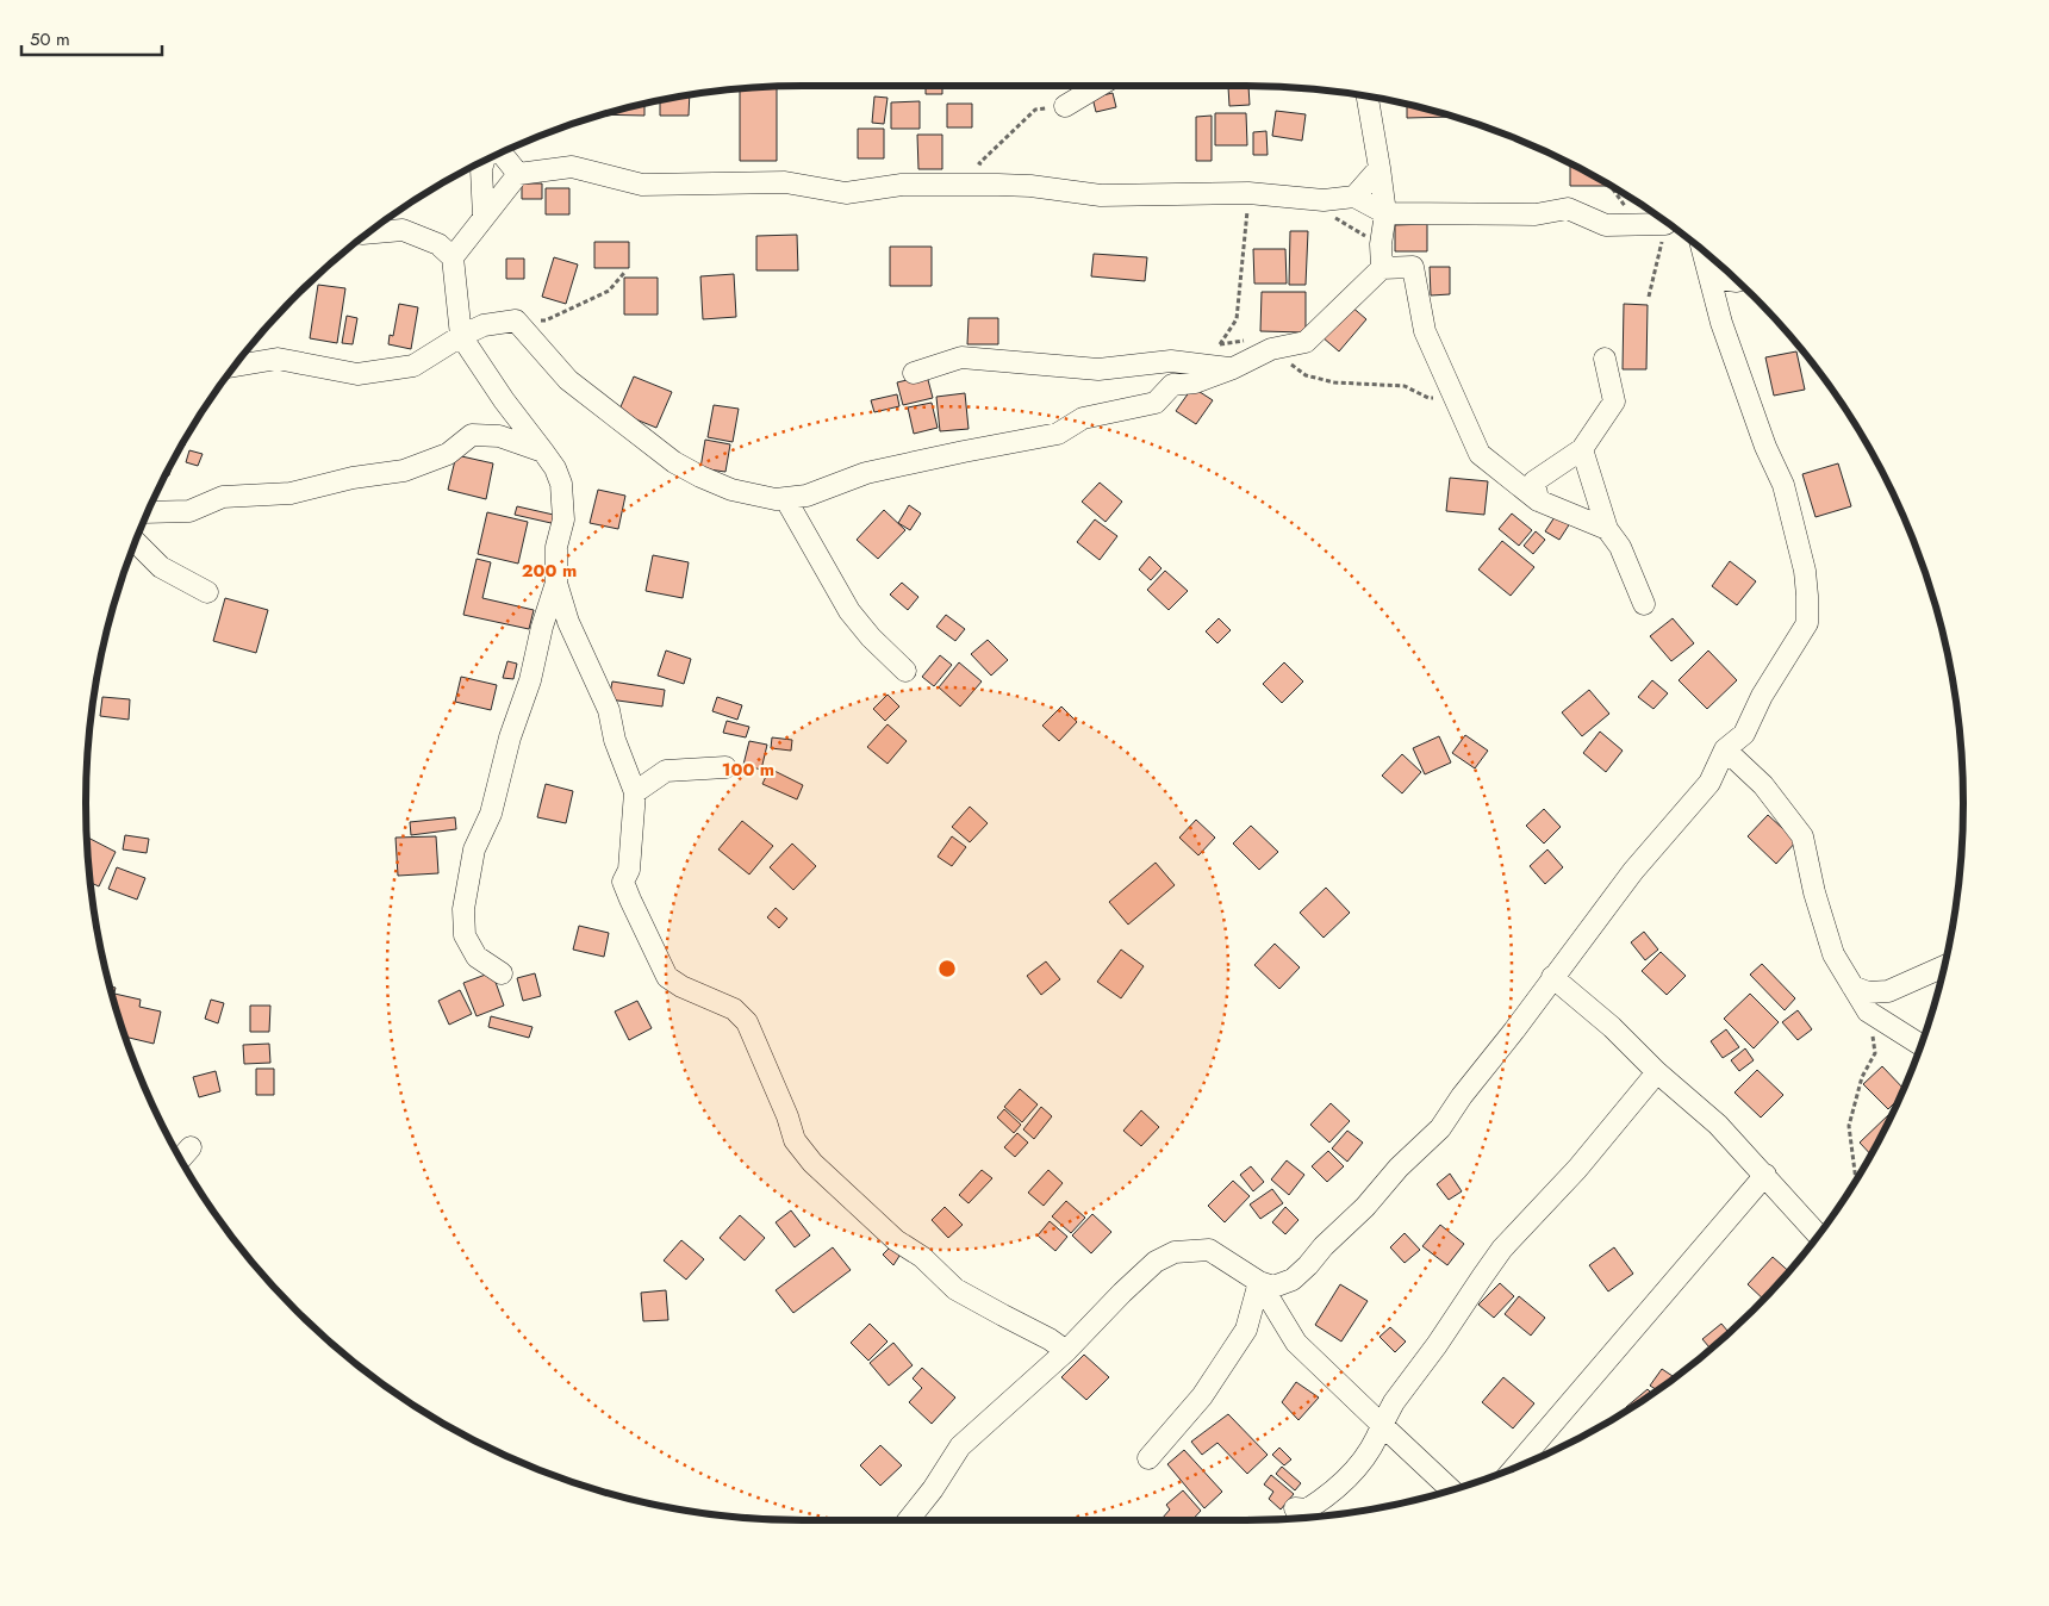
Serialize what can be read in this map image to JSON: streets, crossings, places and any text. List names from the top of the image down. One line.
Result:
{"scale_bar":"50 m","rings":["200 m","100 m"]}
